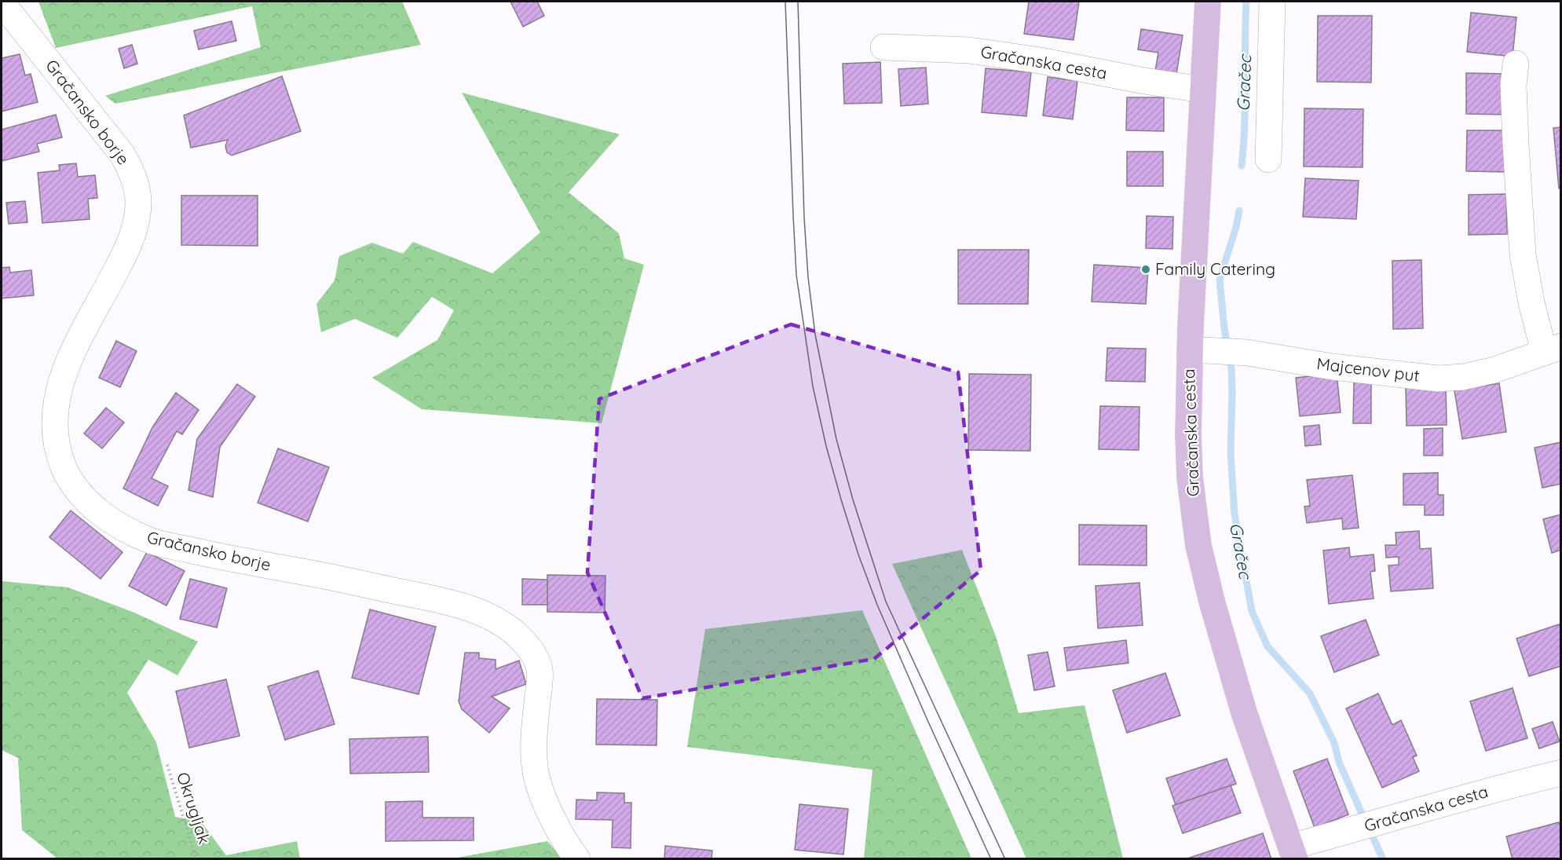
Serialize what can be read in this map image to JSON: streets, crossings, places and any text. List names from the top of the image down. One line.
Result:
{"streets":{"main road":["Gračanska cesta"],"street":["Gračansko borje","Majcenov put"],"path":["Okrugljak"]},"crossings":[["Gračanska cesta","Majcenov put"]],"water":["Gračec"],"places":["Family Catering"]}
